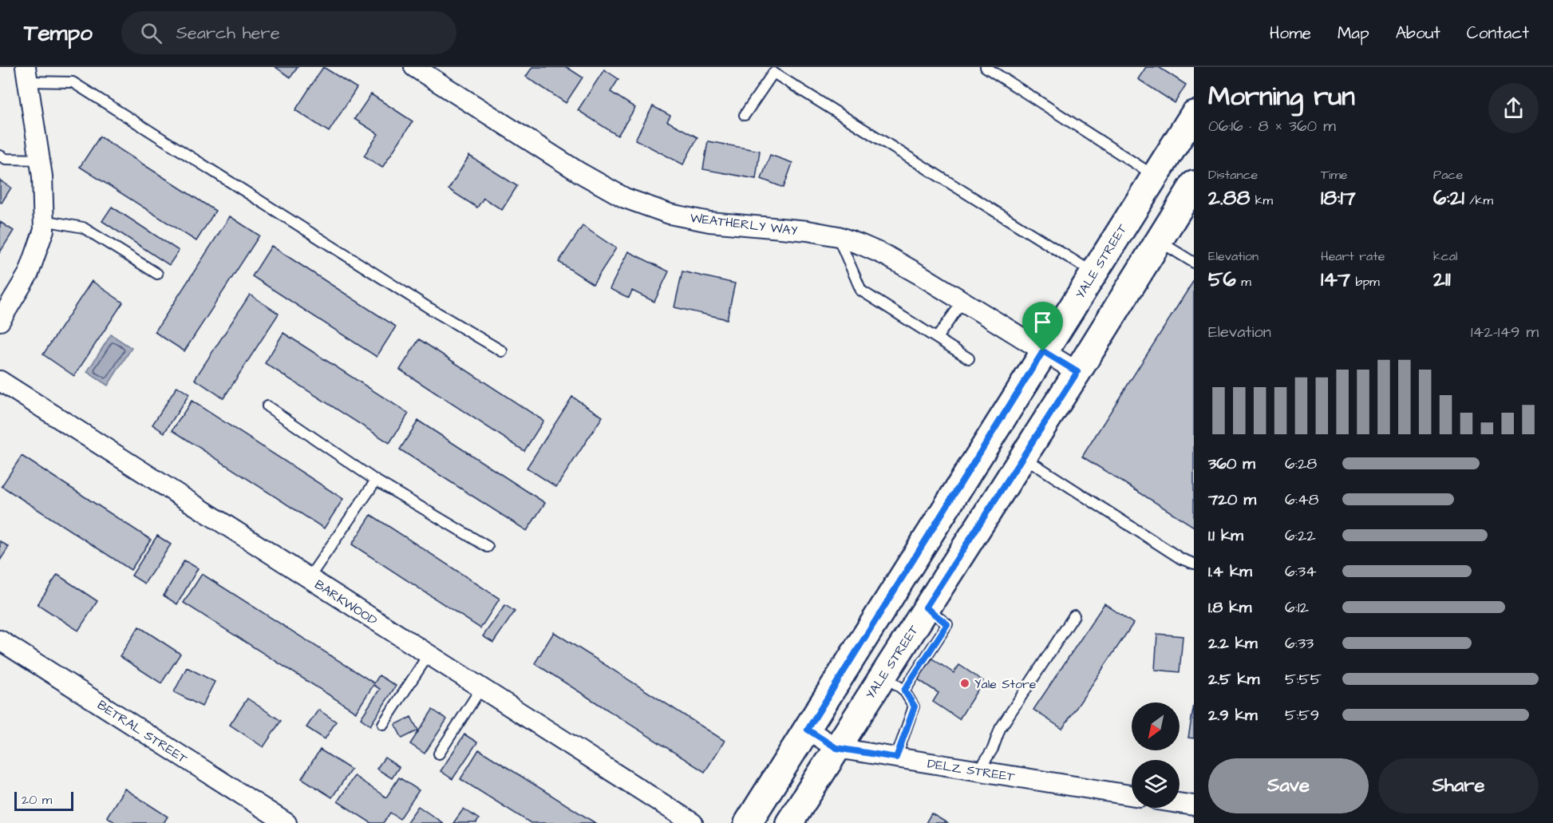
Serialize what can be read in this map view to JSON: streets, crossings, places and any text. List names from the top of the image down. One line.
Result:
{"streets":{"main road":["YALE STREET"],"street":["WEATHERLY WAY","BARKWOOD","BETRAL STREET","DELZ STREET"]},"crossings":[["WEATHERLY WAY","YALE STREET"],["YALE STREET","DELZ STREET"]],"places":["Yale Store"],"scale_bar":"20 m","north":"bottom left","page":{"header":"Tempo","search":"Search here","nav":["Home","Map","About","Contact"],"heading":["Morning run","06:16 · 8 × 360 m"],"stats":[["Distance","2.88 km"],["Time","18:17"],["Pace","6:21 /km"],["Elevation","56 m"],["Heart rate","147 bpm"],["kcal","211"]],"chart":["Elevation","142–149 m"],"list":[{"name":"360 m","note":"6:28"},{"name":"720 m","note":"6:48"},{"name":"1.1 km","note":"6:22"},{"name":"1.4 km","note":"6:34"},{"name":"1.8 km","note":"6:12"},{"name":"2.2 km","note":"6:33"},{"name":"2.5 km","note":"5:55"},{"name":"2.9 km","note":"5:59"}],"buttons":["Save","Share"],"scale":"20 m"}}
